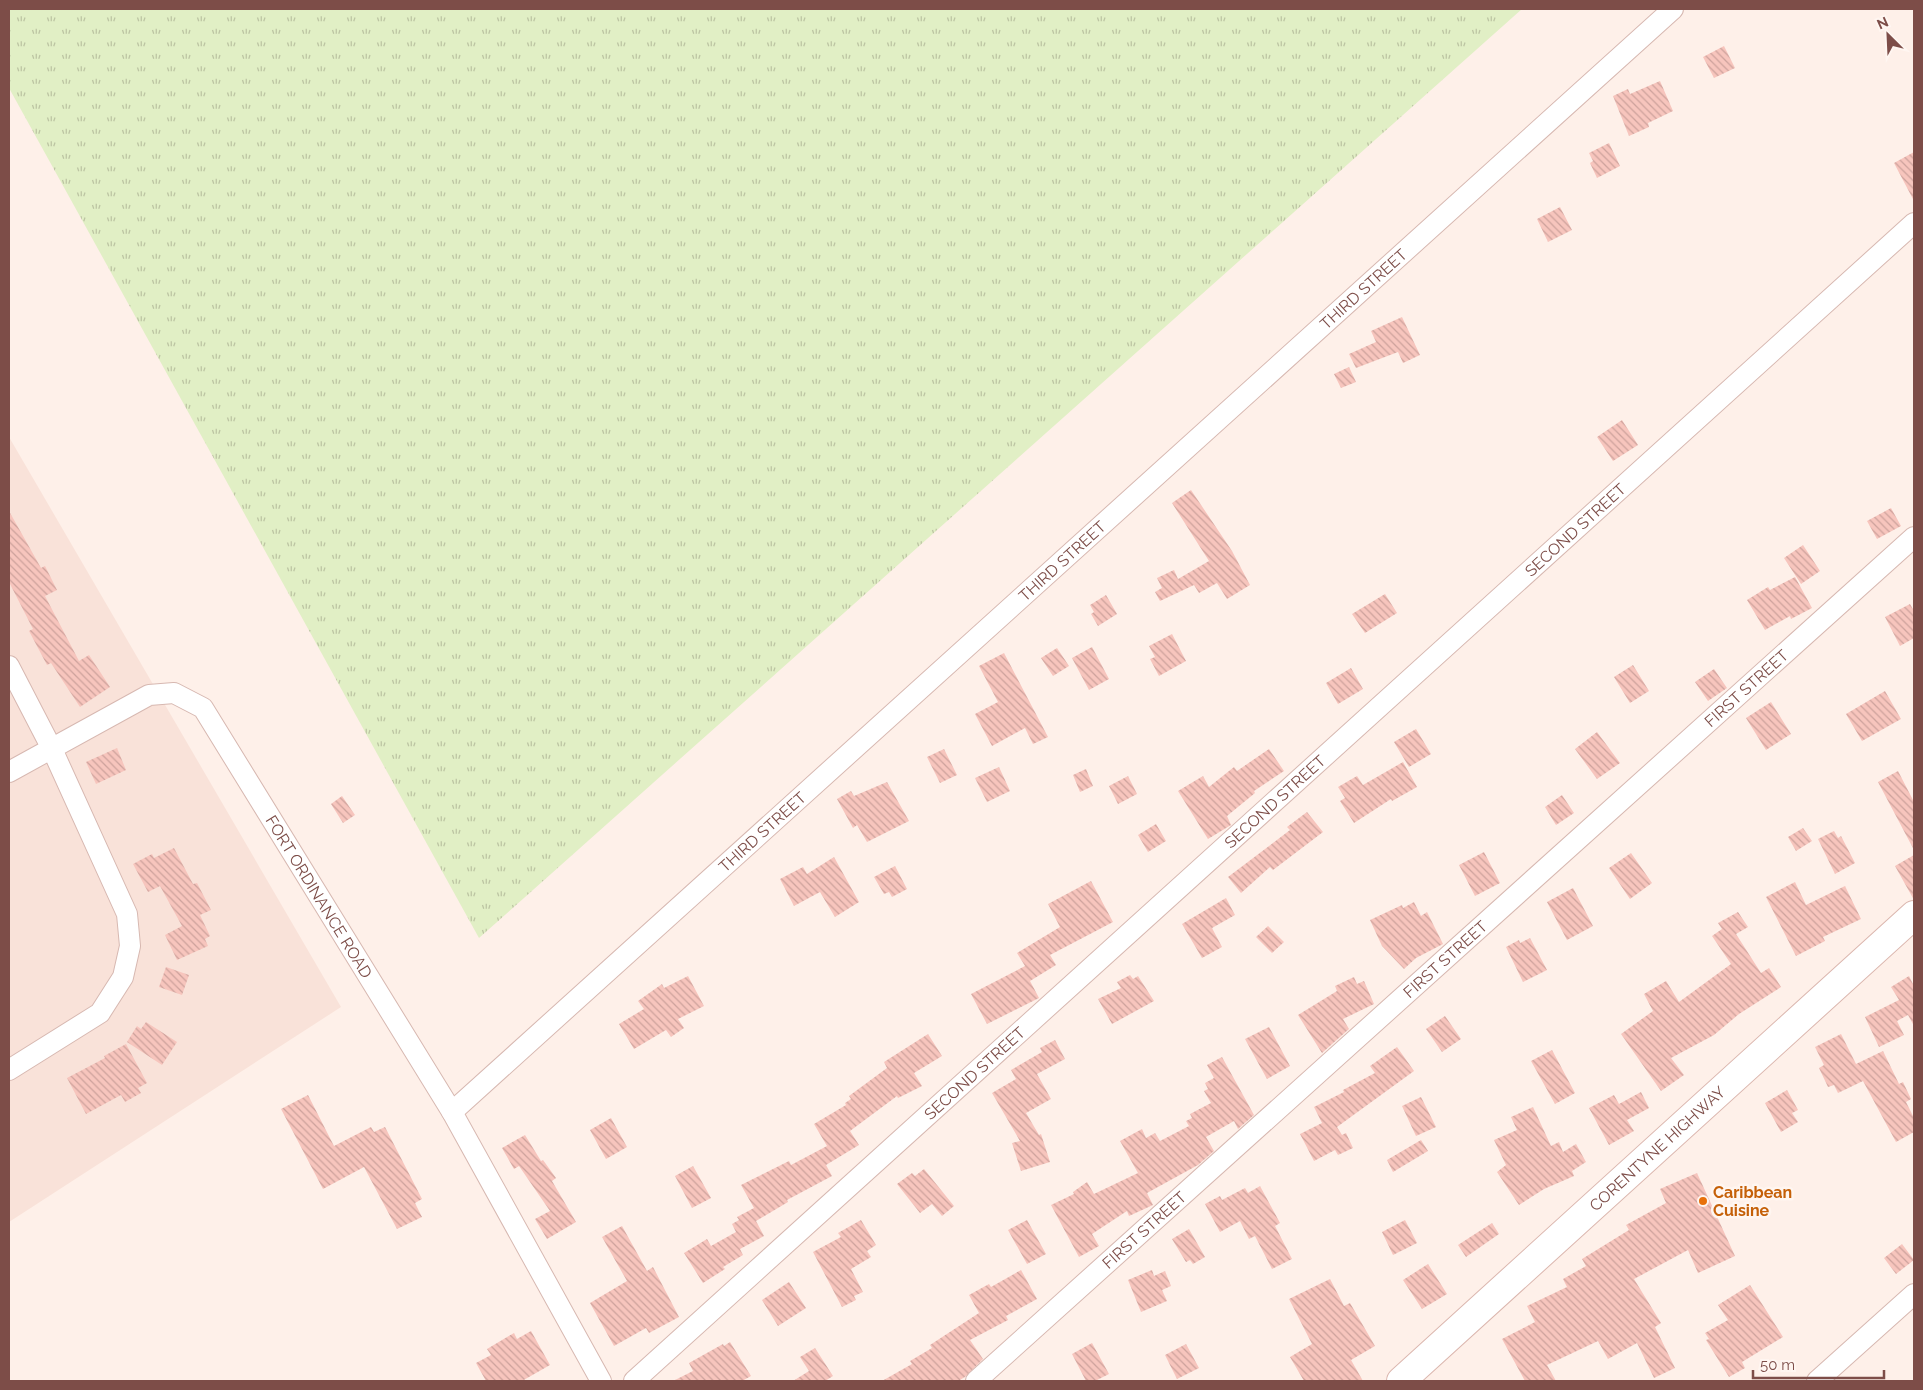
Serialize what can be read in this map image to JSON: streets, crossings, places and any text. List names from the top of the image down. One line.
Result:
{"streets":{"main road":["CORENTYNE HIGHWAY"],"street":["THIRD STREET","SECOND STREET","FIRST STREET","FORT ORDINANCE ROAD"]},"crossings":[["THIRD STREET","FORT ORDINANCE ROAD"]],"places":["Caribbean Cuisine"],"scale_bar":"50 m","north":"top left"}
